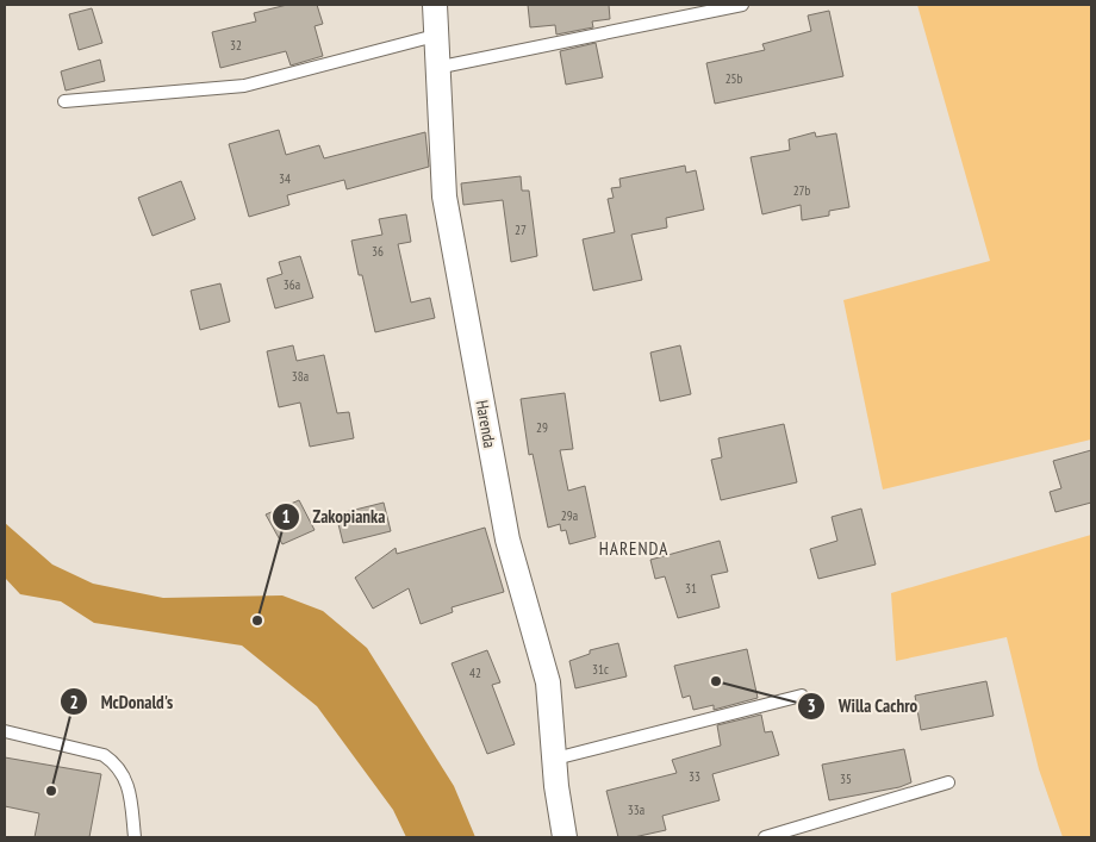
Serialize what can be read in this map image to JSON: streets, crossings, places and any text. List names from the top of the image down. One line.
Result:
{"streets":{"street":["Harenda"]},"districts":["HARENDA"],"places":["Zakopianka","Willa Cachro","McDonald's"],"house_numbers":["32","25b","34","27b","27","36","36a","38a","29","29a","31","31c","42","33","35","33a"]}
